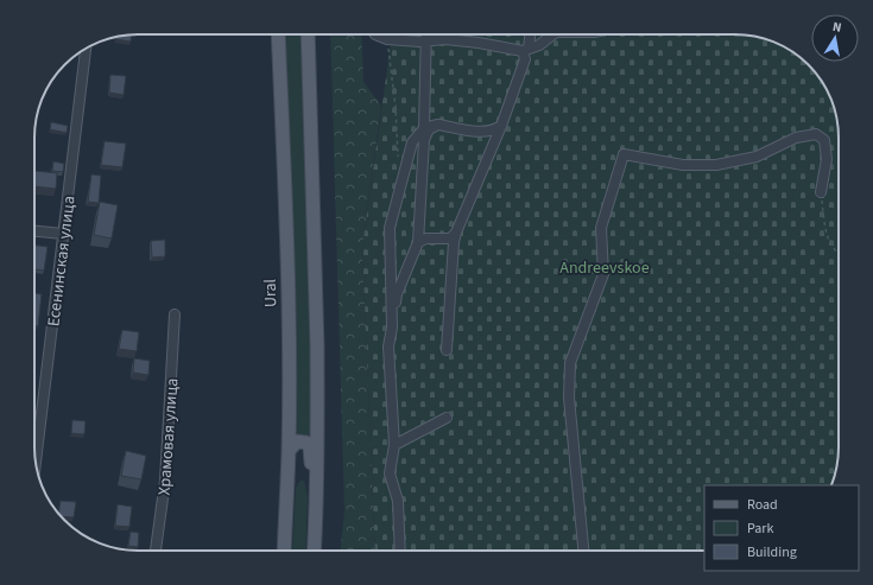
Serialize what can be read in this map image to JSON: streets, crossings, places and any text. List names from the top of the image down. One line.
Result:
{"streets":{"main road":["Ural"],"street":["Есенинская улица","Храмовая улица"]},"parks":["Andreevskoe"],"legend":["Road","Park","Building"],"north":"top"}
